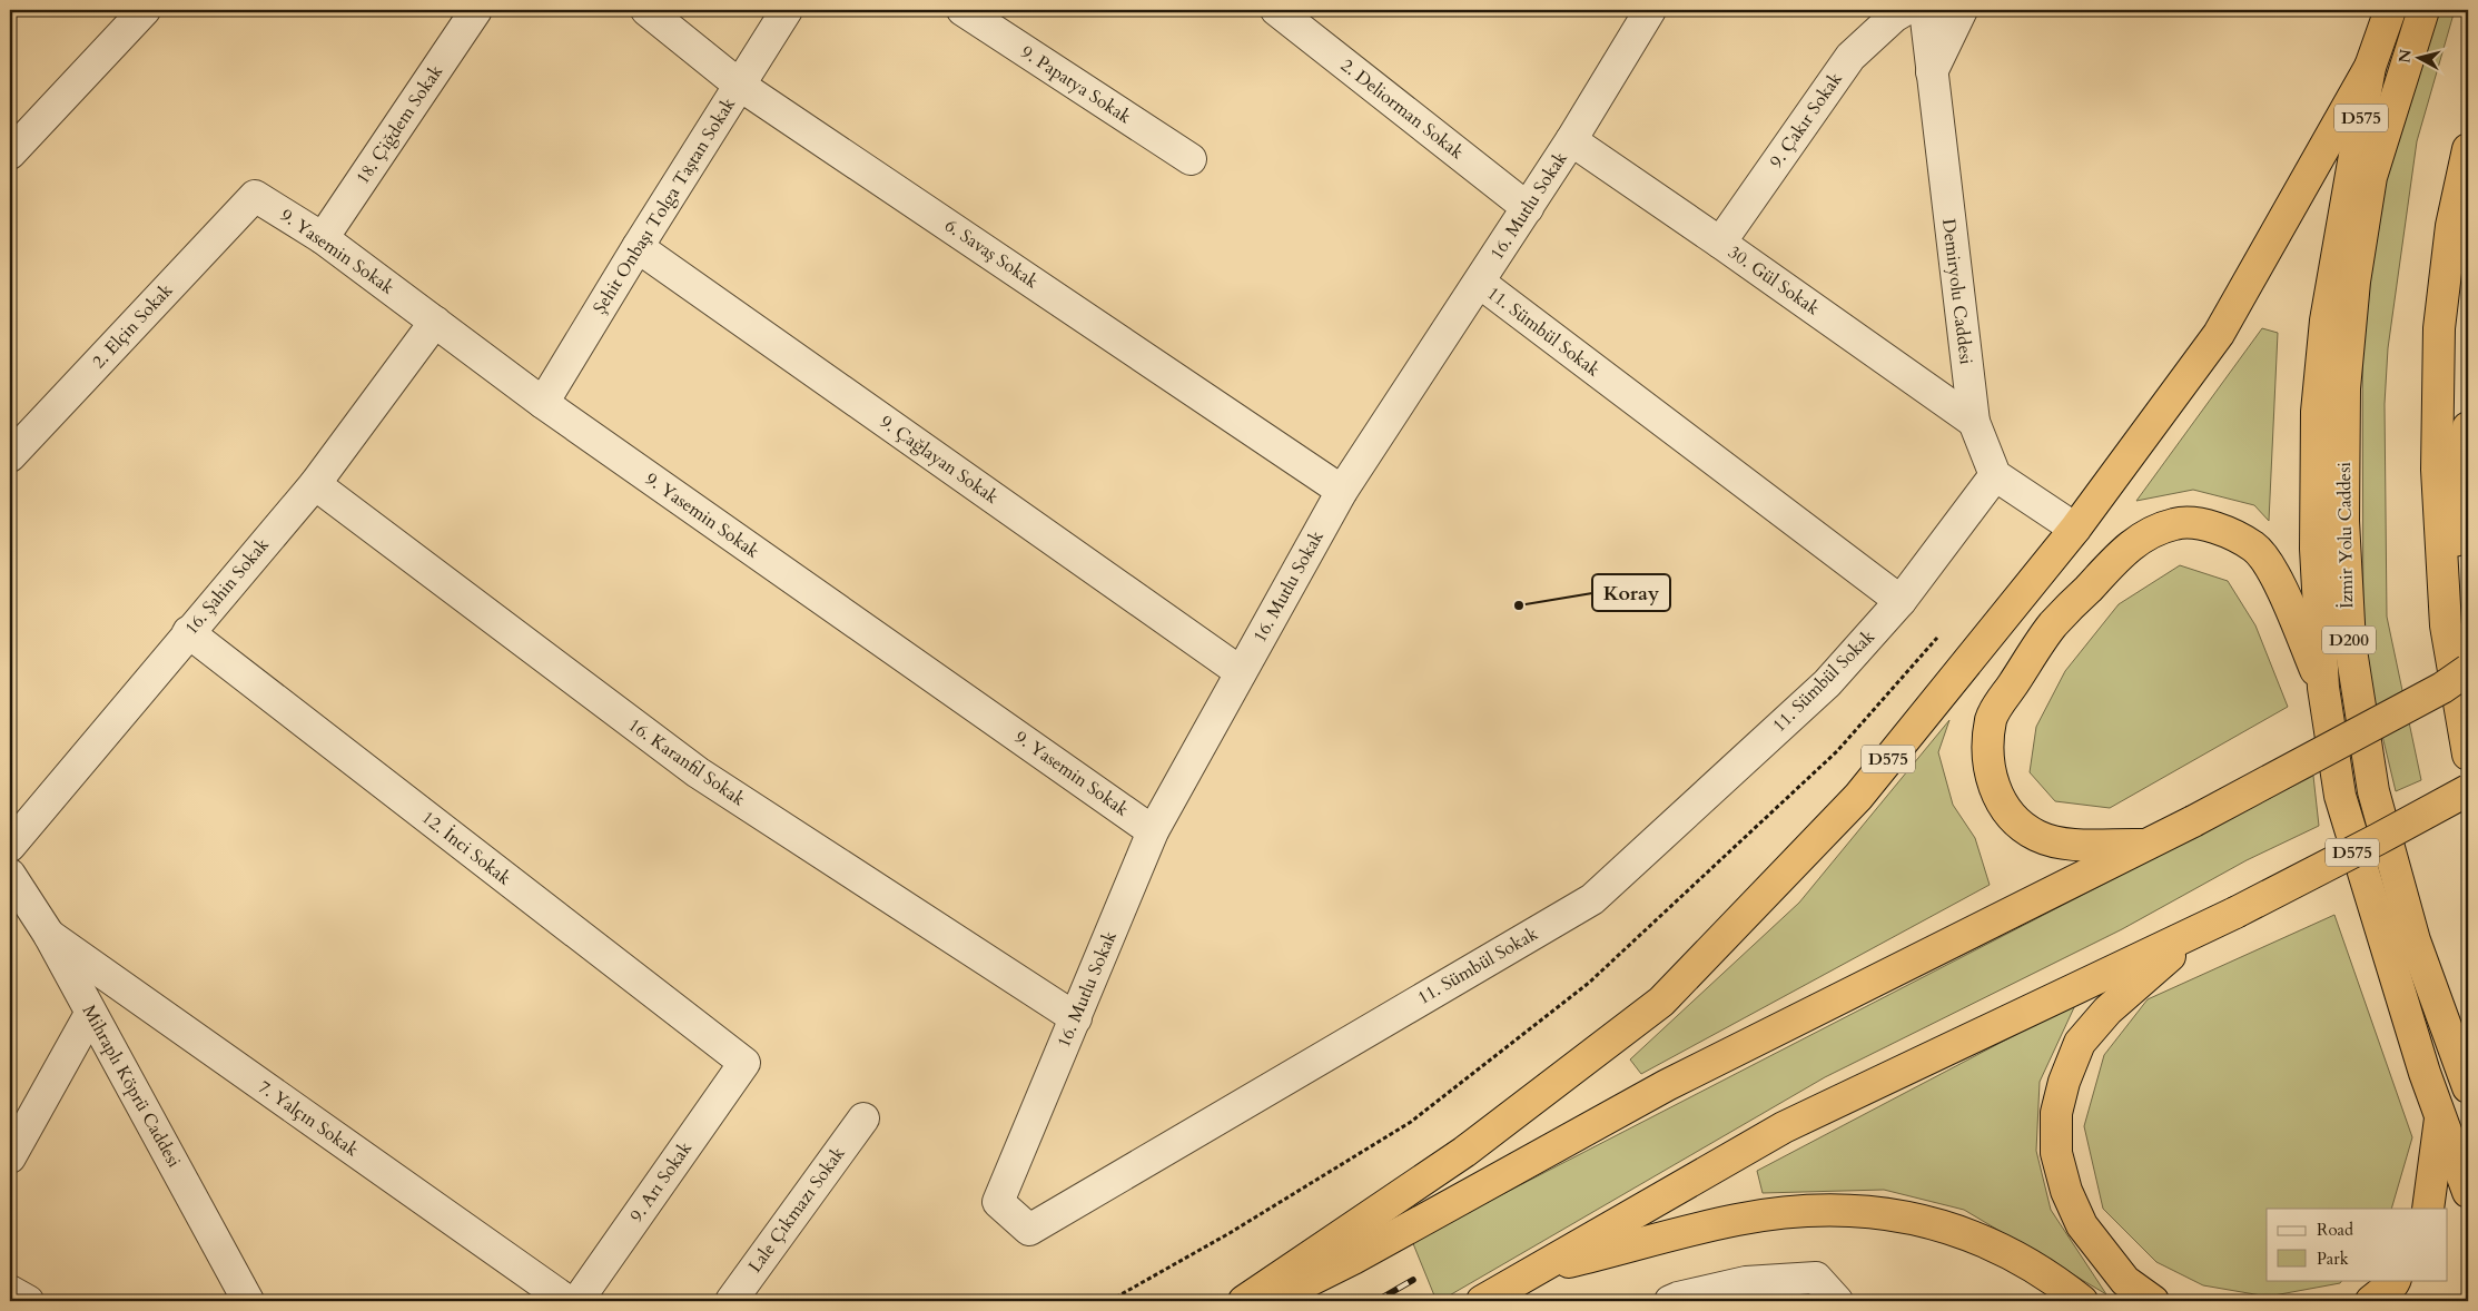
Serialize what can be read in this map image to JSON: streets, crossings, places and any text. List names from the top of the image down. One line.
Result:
{"streets":{"highway":["D575","İzmir Yolu Caddesi","D200"],"street":["9. Papatya Sokak","2. Deliorman Sokak","9. Çakır Sokak","18. Çiğdem Sokak","Şehit Onbaşı Tolga Taştan Sokak","16. Mutlu Sokak","9. Yasemin Sokak","6. Savaş Sokak","30. Gül Sokak","Demiryolu Caddesi","2. Elçin Sokak","11. Sümbül Sokak","9. Çağlayan Sokak","16. Şahin Sokak","16. Karanfil Sokak","12. İnci Sokak","Mihraplı Köprü Caddesi","7. Yalçın Sokak","9. Arı Sokak","Lale Çıkmazı Sokak"]},"crossings":[["2. Deliorman Sokak","16. Mutlu Sokak"],["9. Çakır Sokak","30. Gül Sokak"],["18. Çiğdem Sokak","9. Yasemin Sokak"],["Şehit Onbaşı Tolga Taştan Sokak","9. Yasemin Sokak"],["Şehit Onbaşı Tolga Taştan Sokak","6. Savaş Sokak"],["Şehit Onbaşı Tolga Taştan Sokak","9. Çağlayan Sokak"],["16. Mutlu Sokak","9. Yasemin Sokak"],["16. Mutlu Sokak","6. Savaş Sokak"],["16. Mutlu Sokak","30. Gül Sokak"],["16. Mutlu Sokak","11. Sümbül Sokak"],["16. Mutlu Sokak","9. Çağlayan Sokak"],["16. Mutlu Sokak","16. Karanfil Sokak"],["9. Yasemin Sokak","2. Elçin Sokak"],["9. Yasemin Sokak","16. Şahin Sokak"],["30. Gül Sokak","Demiryolu Caddesi"],["Demiryolu Caddesi","11. Sümbül Sokak"],["16. Şahin Sokak","16. Karanfil Sokak"],["16. Şahin Sokak","12. İnci Sokak"],["12. İnci Sokak","9. Arı Sokak"],["Mihraplı Köprü Caddesi","7. Yalçın Sokak"]],"places":["Koray"],"legend":["Road","Park"],"north":"left"}
